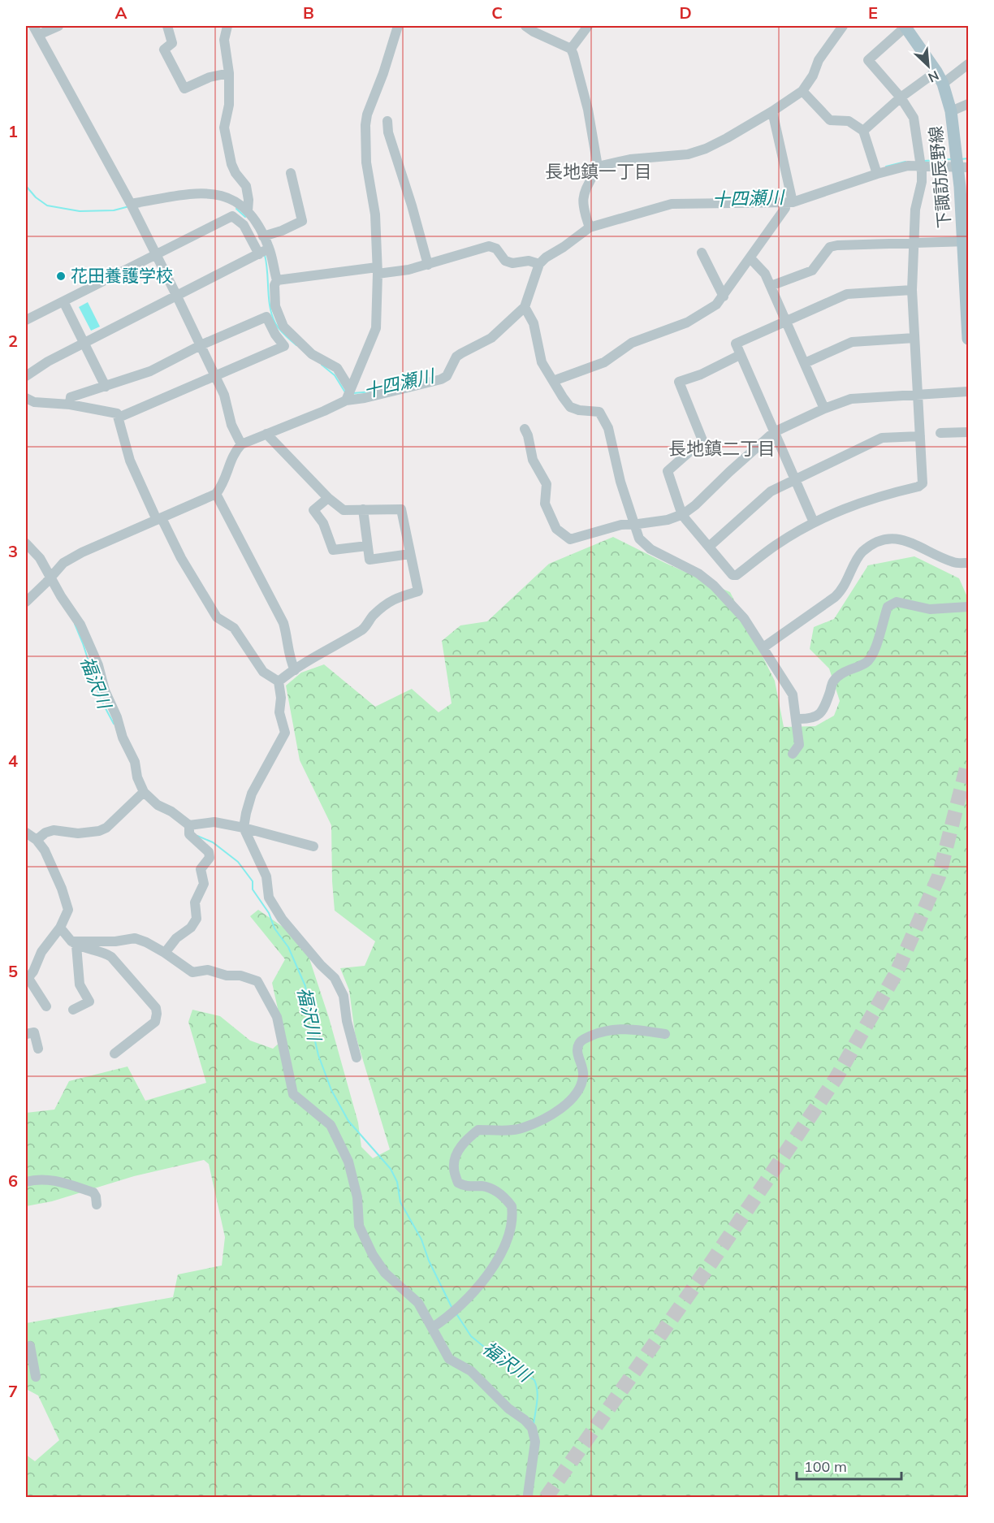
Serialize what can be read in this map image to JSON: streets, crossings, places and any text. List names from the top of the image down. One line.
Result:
{"streets":{"main road":["下諏訪辰野線"]},"districts":["長地鎮一丁目","長地鎮二丁目"],"water":["十四瀬川","福沢川"],"places":["花田養護学校"],"scale_bar":"100 m","north":"bottom right","grid":{"columns":["A","B","C","D","E"],"rows":["1","2","3","4","5","6","7"]}}
